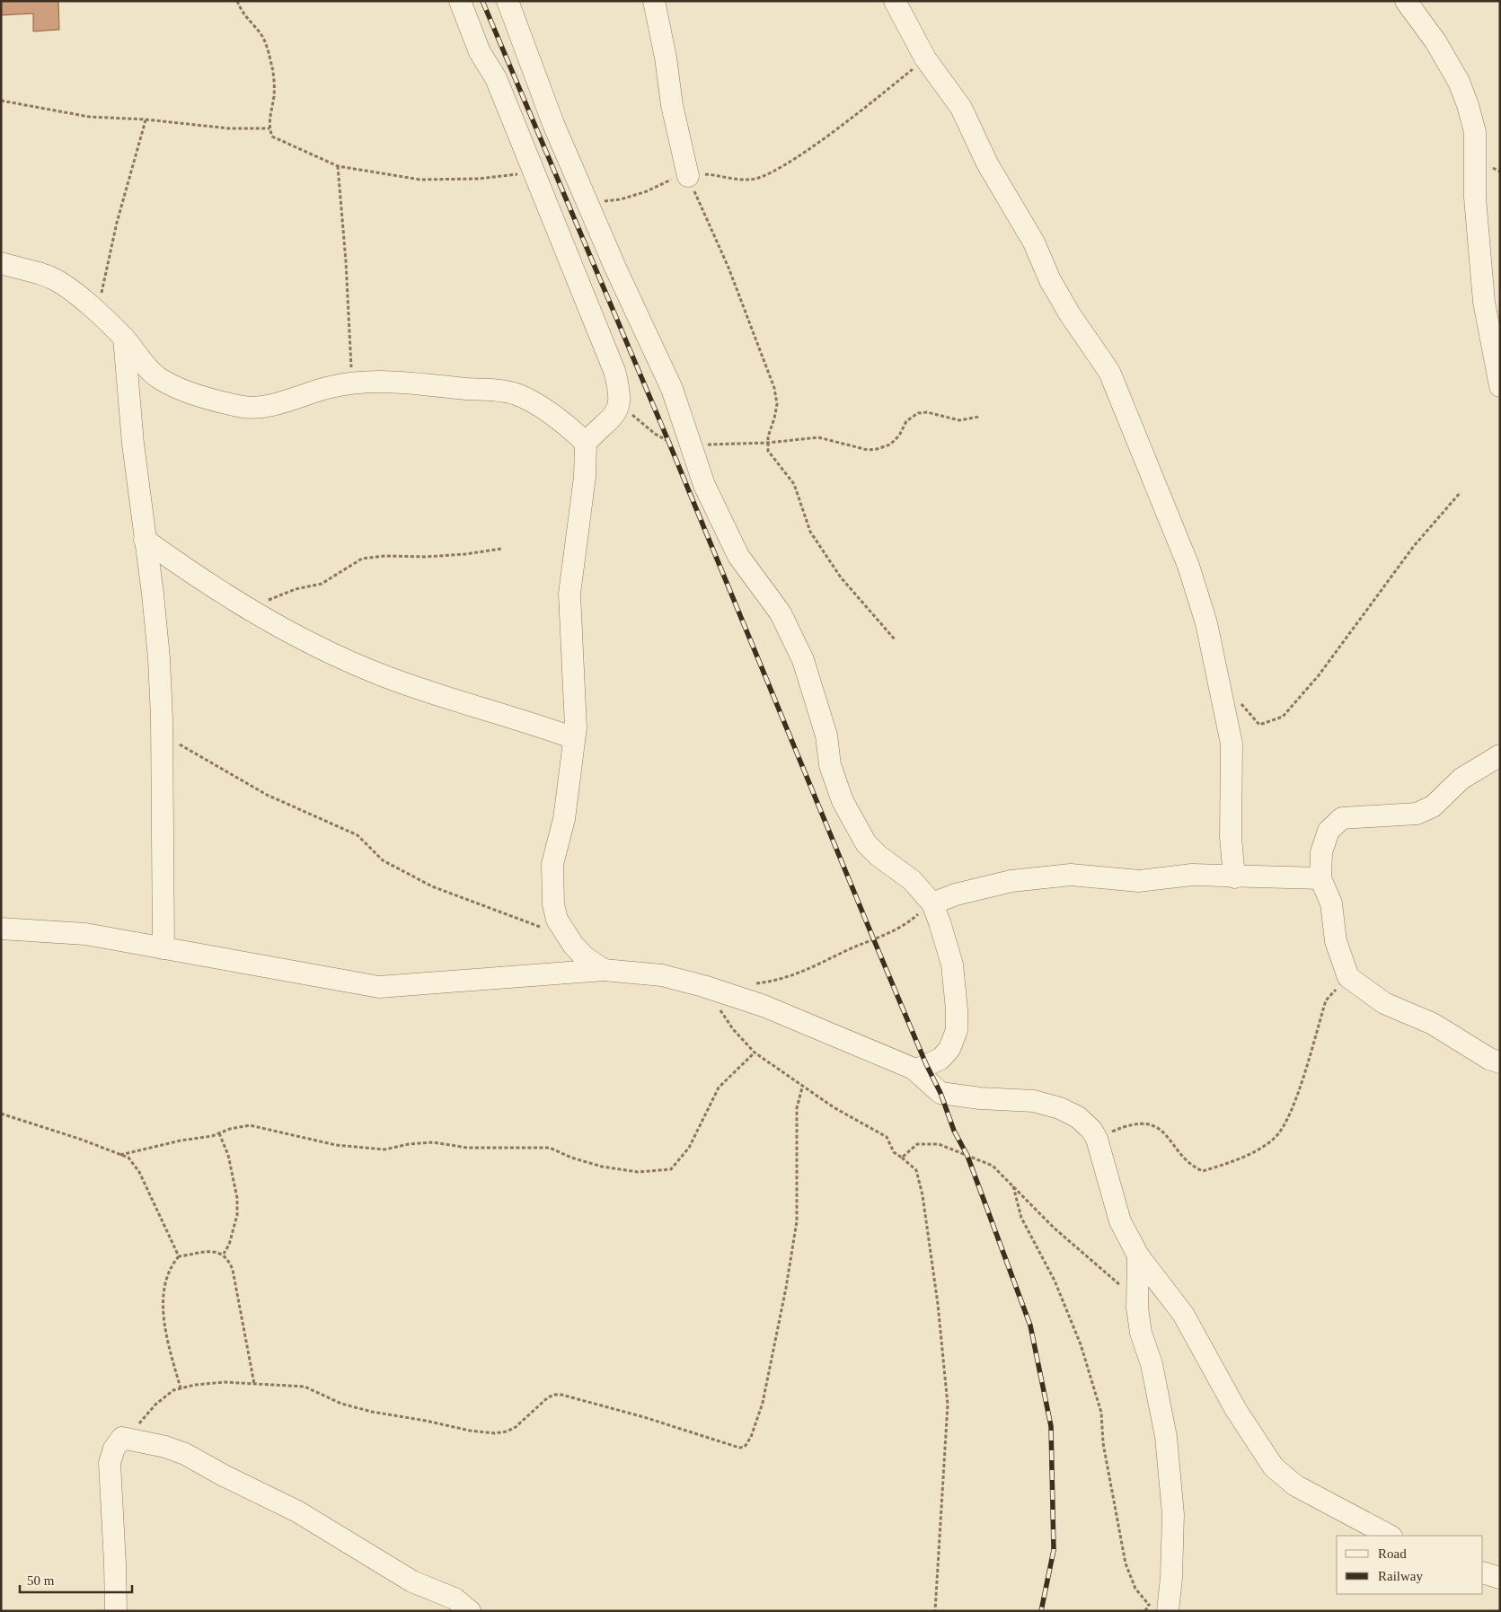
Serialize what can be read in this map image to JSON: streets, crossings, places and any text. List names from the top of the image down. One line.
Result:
{"legend":["Road","Railway"],"scale_bar":"50 m"}
